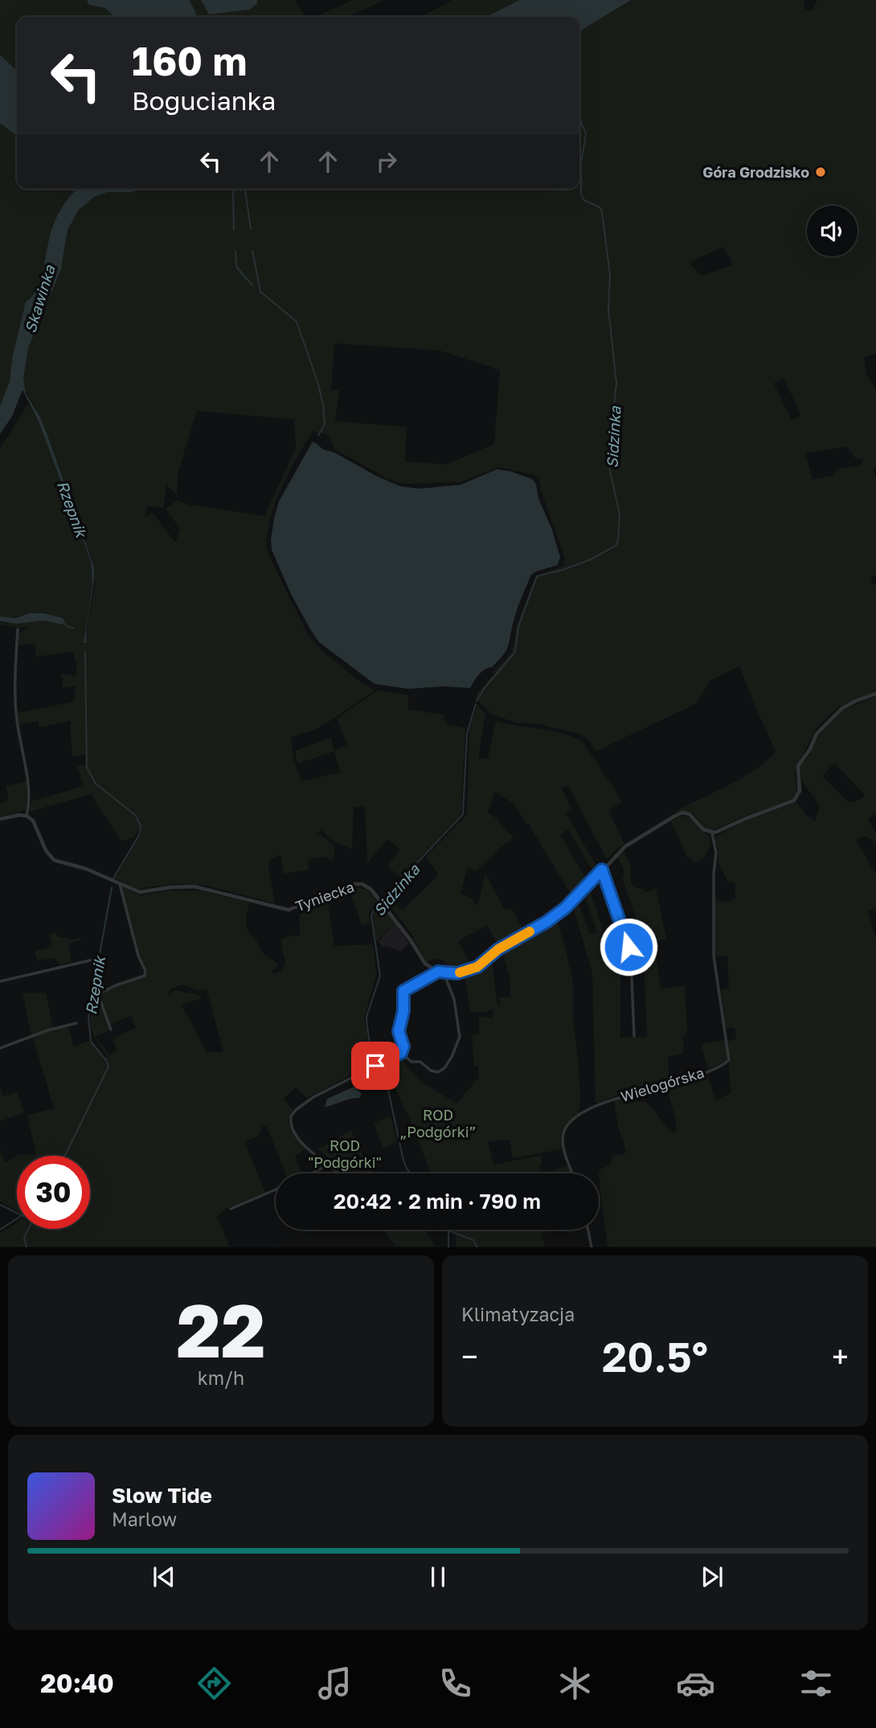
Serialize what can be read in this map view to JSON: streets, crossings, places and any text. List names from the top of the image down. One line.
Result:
{"streets":{"street":["Tyniecka","Wielogórska"]},"water":["Skawinka","Sidzinka","Rzepnik"],"parks":["ROD „Podgórki”","ROD \"Podgórki\""],"places":["Góra Grodzisko"],"page":{"turn":["160 m","Bogucianka"],"limit":"30","trip":"20:42 · 2 min · 790 m","tile":[["22","km/h"],"Klimatyzacja"],"heat":["−","20.5°","+"],"song":["Slow Tide","Marlow"],"tabs":"20:40"}}
